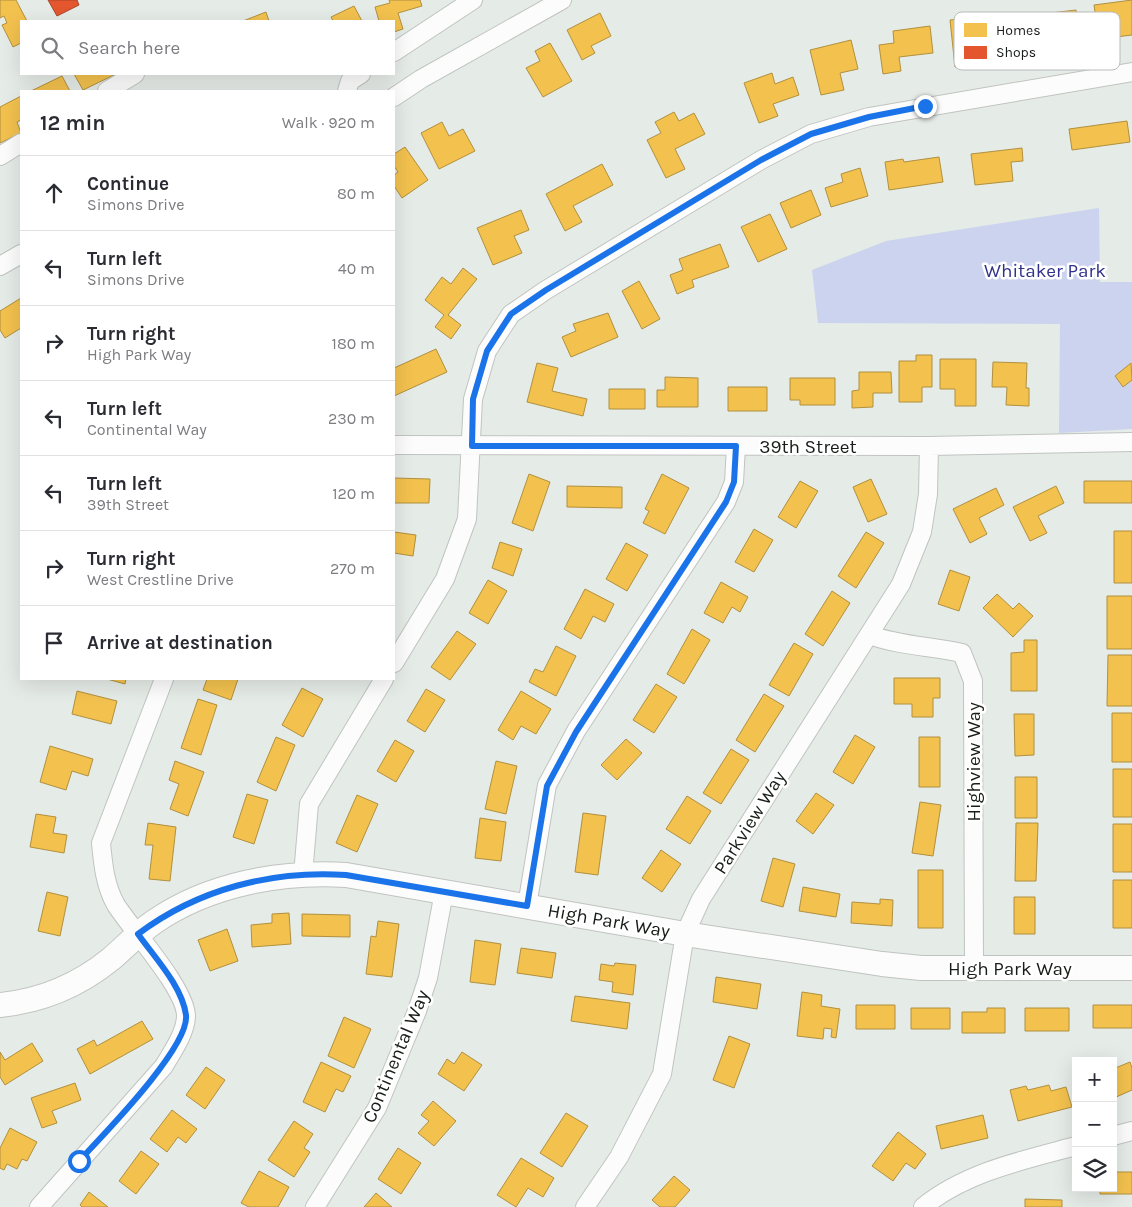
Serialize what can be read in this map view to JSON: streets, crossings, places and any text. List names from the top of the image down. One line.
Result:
{"streets":{"street":["39th Street","Highview Way","Parkview Way","High Park Way","Continental Way"]},"crossings":[["39th Street","Parkview Way"],["Highview Way","Parkview Way"],["Highview Way","High Park Way"],["Parkview Way","High Park Way"],["High Park Way","Continental Way"]],"parks":["Whitaker Park"],"legend":["Homes","Shops"],"page":{"search":"Search here","heading":["12 min","Walk · 920 m"],"list":[["Continue","Simons Drive","80 m"],["Turn left","Simons Drive","40 m"],["Turn right","High Park Way","180 m"],["Turn left","Continental Way","230 m"],["Turn left","39th Street","120 m"],["Turn right","West Crestline Drive","270 m"],"Arrive at destination"],"map_buttons":["+","−"]}}
